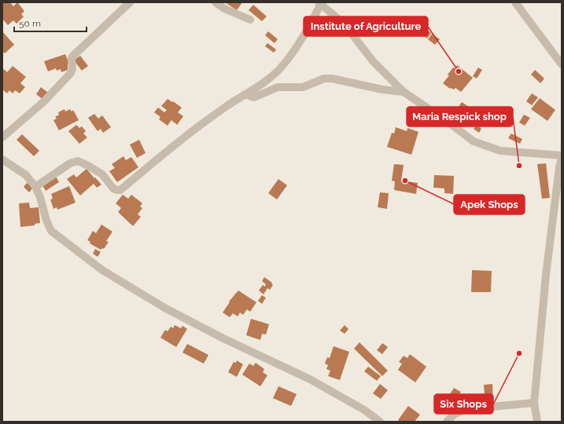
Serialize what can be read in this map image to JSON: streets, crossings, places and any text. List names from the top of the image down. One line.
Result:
{"places":["Institute of Agriculture","Maria Respick shop","Apek Shops","Six Shops"],"scale_bar":"50 m"}
